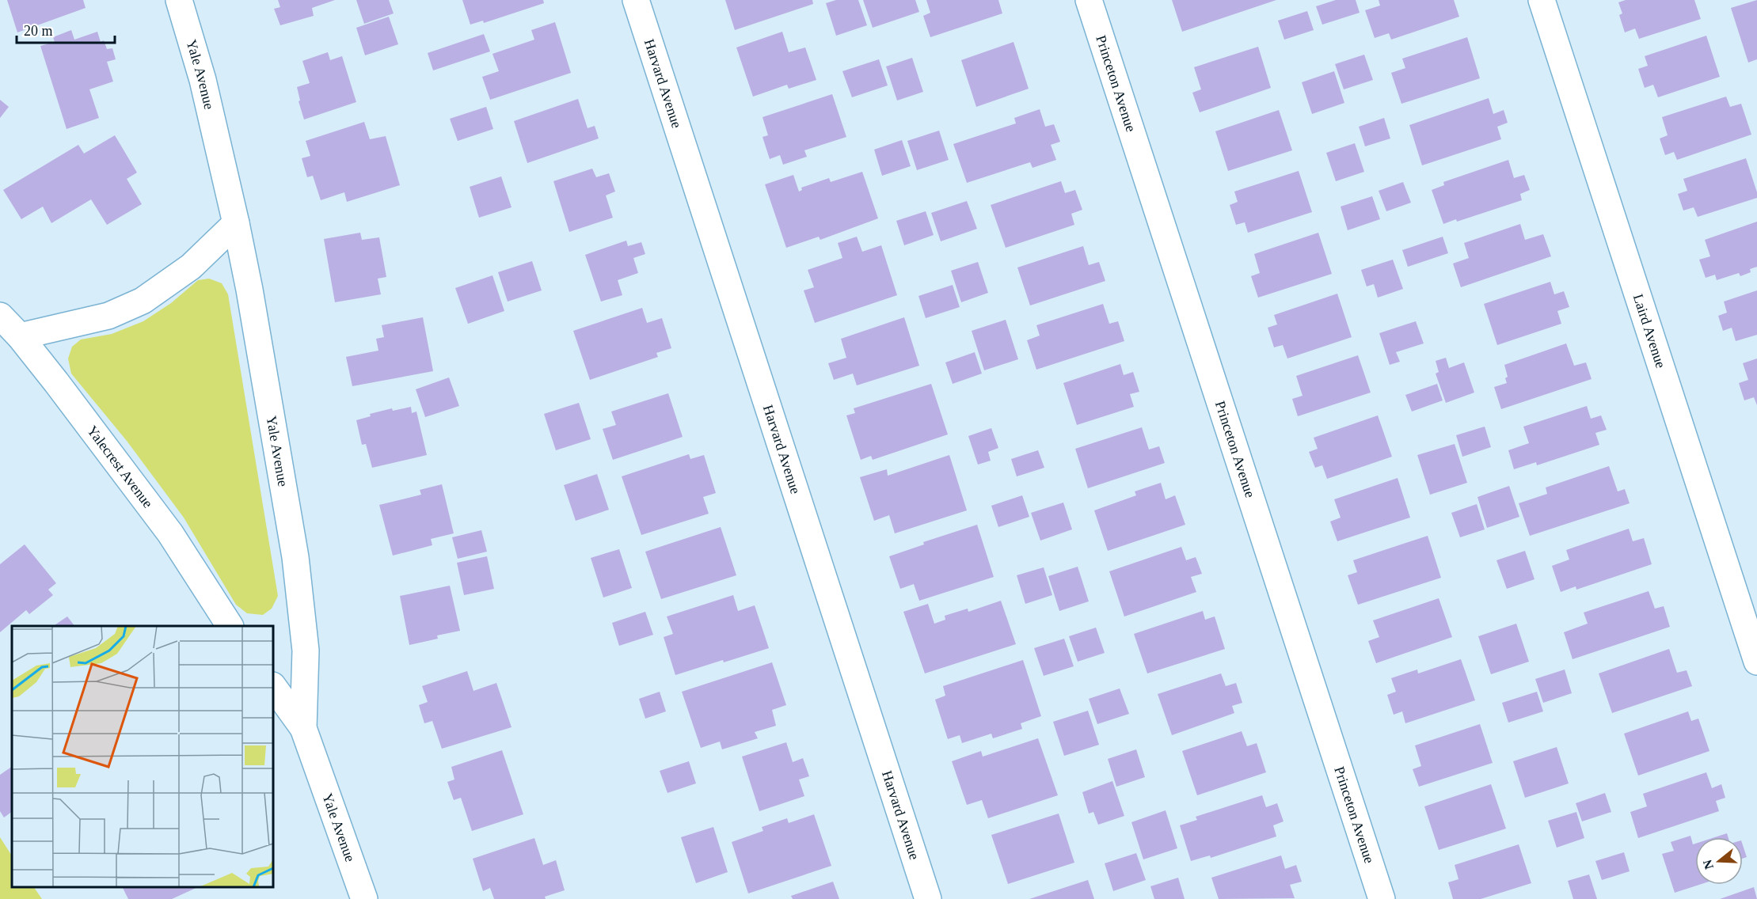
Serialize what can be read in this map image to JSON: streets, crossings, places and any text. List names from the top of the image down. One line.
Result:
{"streets":{"street":["Yale Avenue","Harvard Avenue","Princeton Avenue","Laird Avenue","Yalecrest Avenue"]},"scale_bar":"20 m","north":"left"}
